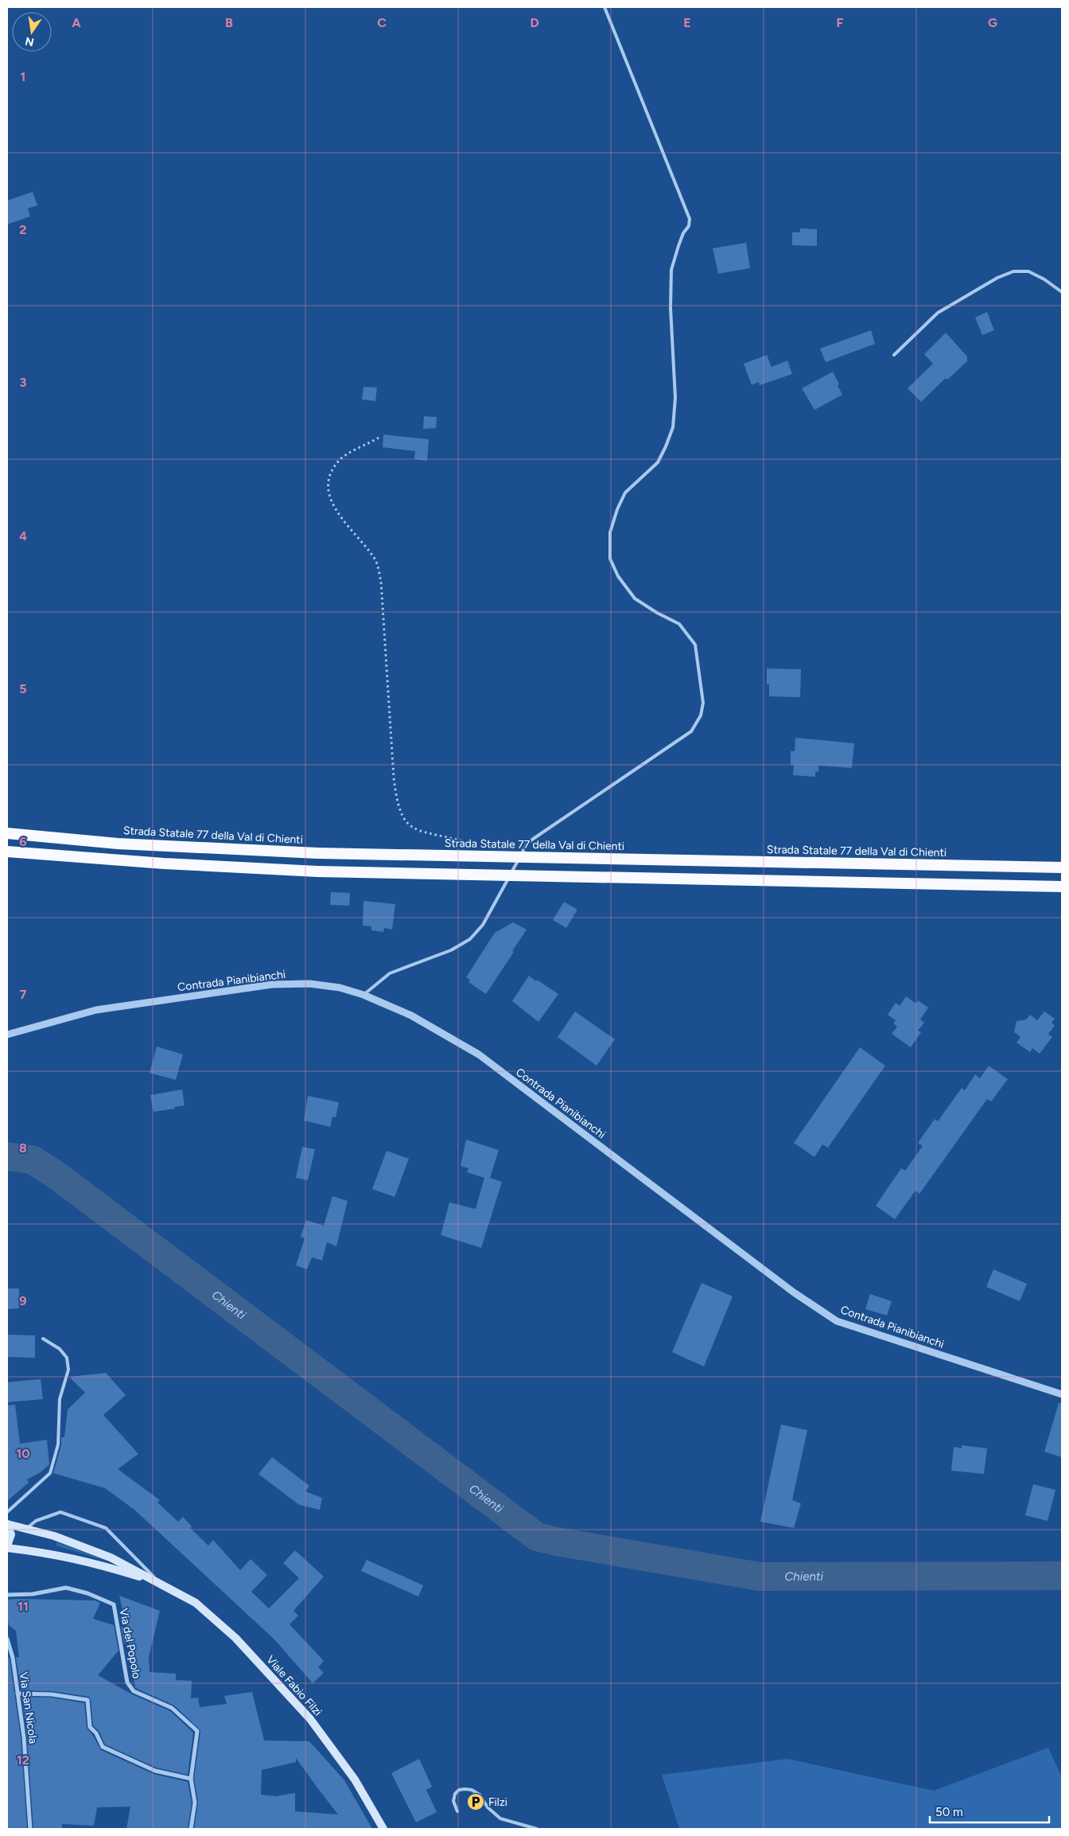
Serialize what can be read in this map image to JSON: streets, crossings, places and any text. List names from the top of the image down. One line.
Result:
{"streets":{"highway":["Strada Statale 77 della Val di Chienti"],"main road":["Viale Fabio Filzi"],"street":["Contrada Pianibianchi","Via del Popolo","Via San Nicola"]},"water":["Chienti"],"places":{"parking":["Filzi"]},"scale_bar":"50 m","north":"bottom","grid":{"columns":["A","B","C","D","E","F","G"],"rows":["1","2","3","4","5","6","7","8","9","10","11","12"]}}
